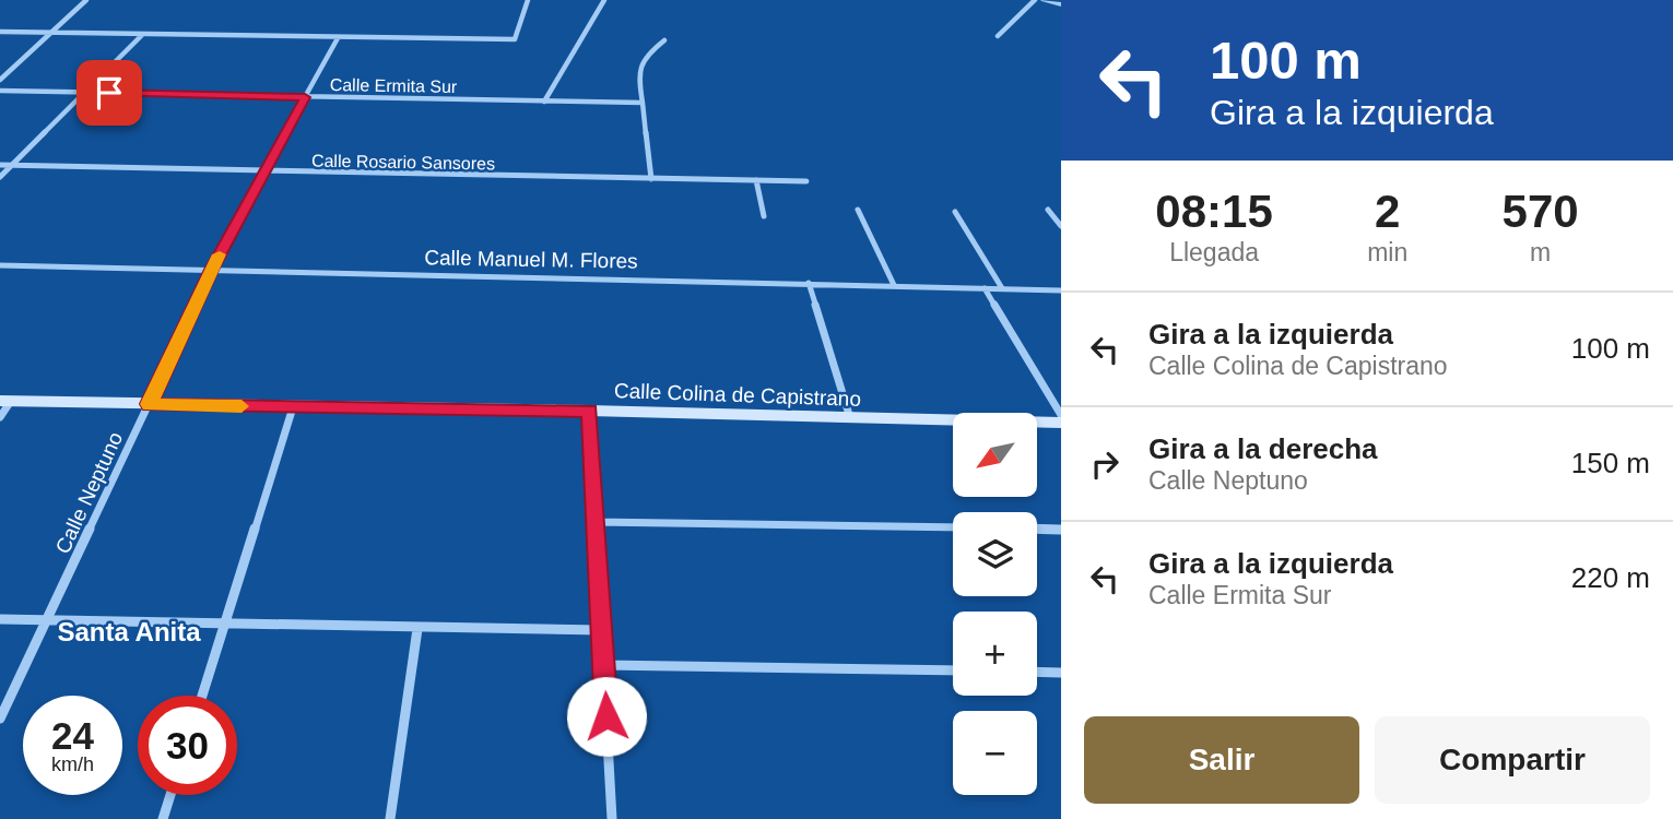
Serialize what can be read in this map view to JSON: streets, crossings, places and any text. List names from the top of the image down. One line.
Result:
{"streets":{"main road":["Calle Colina de Capistrano"],"street":["Calle Ermita Sur","Calle Rosario Sansores","Calle Manuel M. Flores","Calle Neptuno"]},"crossings":[["Calle Ermita Sur","Calle Neptuno"],["Calle Rosario Sansores","Calle Neptuno"],["Calle Manuel M. Flores","Calle Neptuno"],["Calle Colina de Capistrano","Calle Neptuno"]],"districts":["Santa Anita"],"north":"bottom left","page":{"turn":["100 m","Gira a la izquierda"],"eta":["08:15","Llegada","2","min","570","m"],"list":[{"name":"Gira a la izquierda","note":"Calle Colina de Capistrano","value":"100 m"},{"name":"Gira a la derecha","note":"Calle Neptuno","value":"150 m"},{"name":"Gira a la izquierda","note":"Calle Ermita Sur","value":"220 m"}],"map_buttons":["+","−"],"speed":"24 km/h","limit":"30","buttons":["Salir","Compartir"]}}
